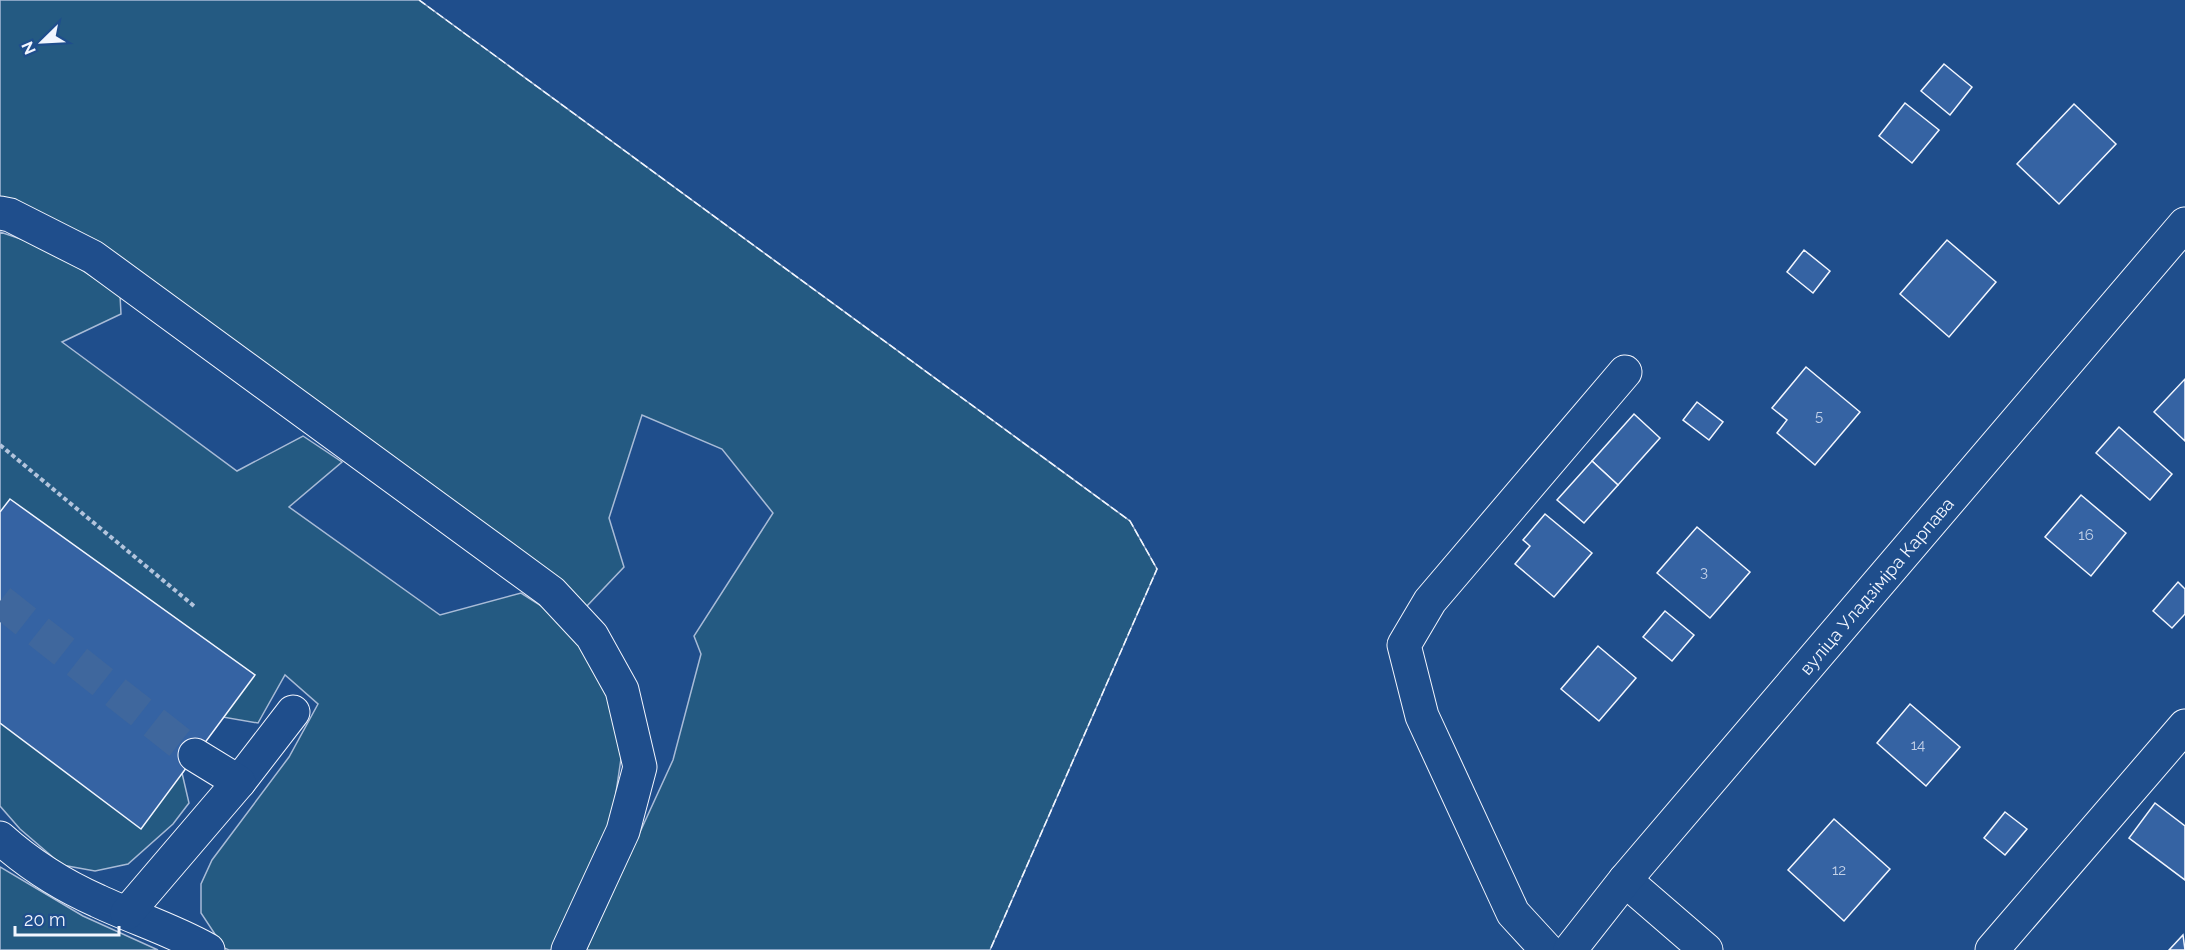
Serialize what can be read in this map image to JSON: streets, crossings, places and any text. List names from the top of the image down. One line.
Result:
{"streets":{"street":["вуліца Уладзіміра Карпава"]},"house_numbers":["5","16","3","14","12"],"scale_bar":"20 m","north":"bottom left"}
